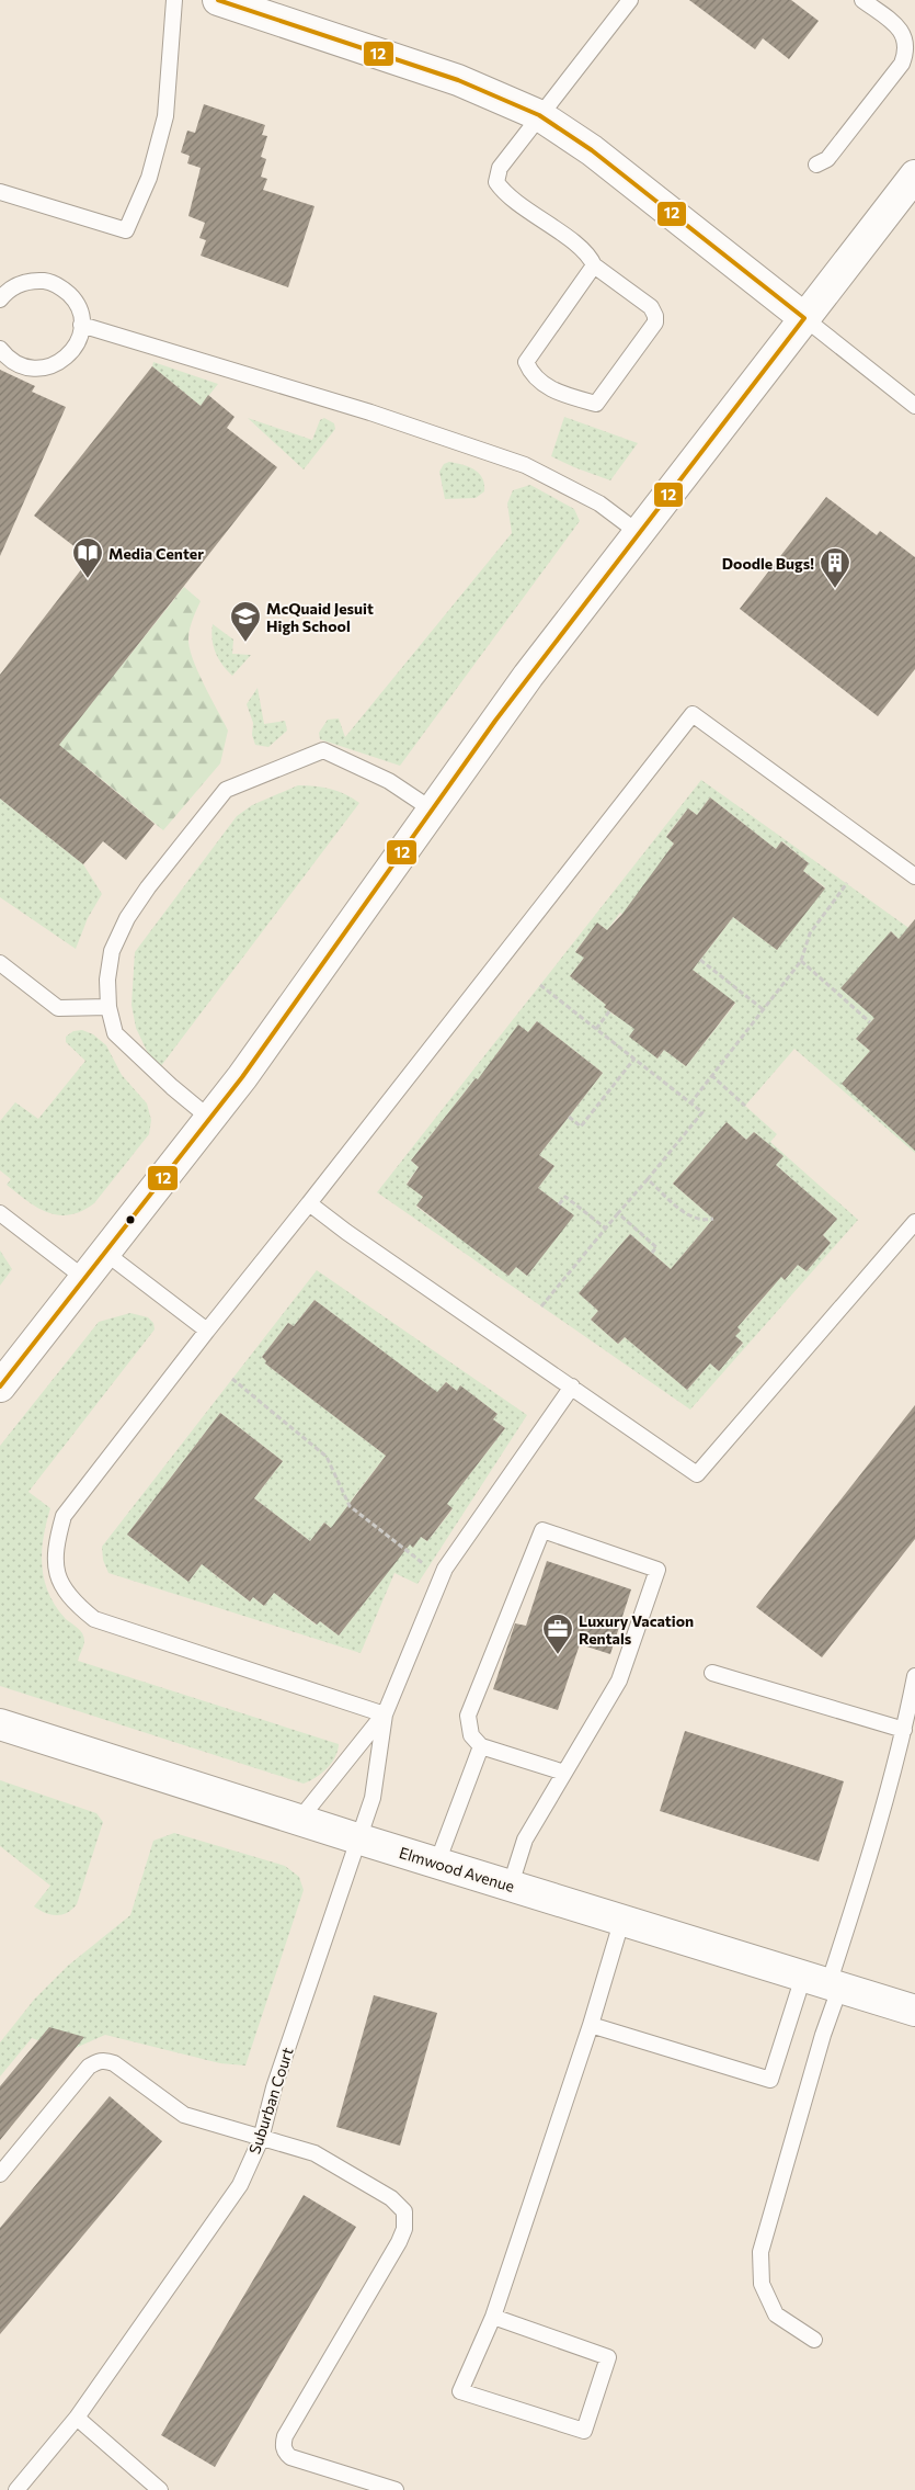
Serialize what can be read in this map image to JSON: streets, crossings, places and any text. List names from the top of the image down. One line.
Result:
{"streets":{"street":["Elmwood Avenue"],"lane":["Suburban Court"]},"crossings":[["Elmwood Avenue","Suburban Court"]],"places":{"library":["Media Center"],"building":["Doodle Bugs!"],"school or university":["McQuaid Jesuit High School"],"office":["Luxury Vacation Rentals"]},"lines":["transit line 12"]}
